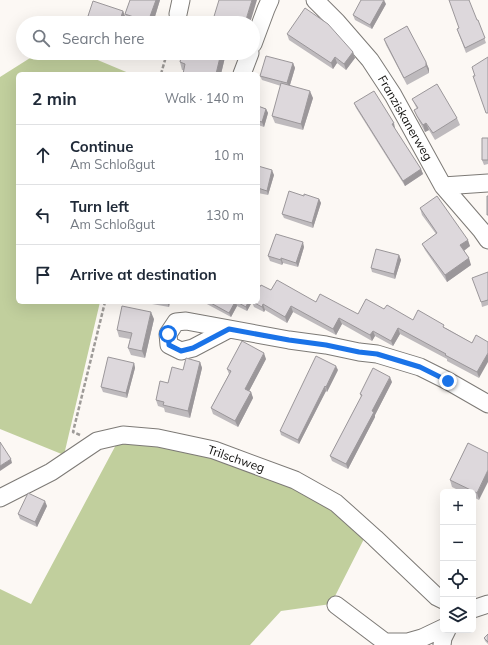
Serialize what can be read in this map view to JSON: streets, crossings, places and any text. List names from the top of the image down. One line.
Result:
{"streets":{"street":["Franziskanerweg","Trilschweg"]},"page":{"search":"Search here","heading":["2 min","Walk · 140 m"],"list":[["Continue","Am Schloßgut","10 m"],["Turn left","Am Schloßgut","130 m"],"Arrive at destination"],"map_buttons":["+","−"]}}
